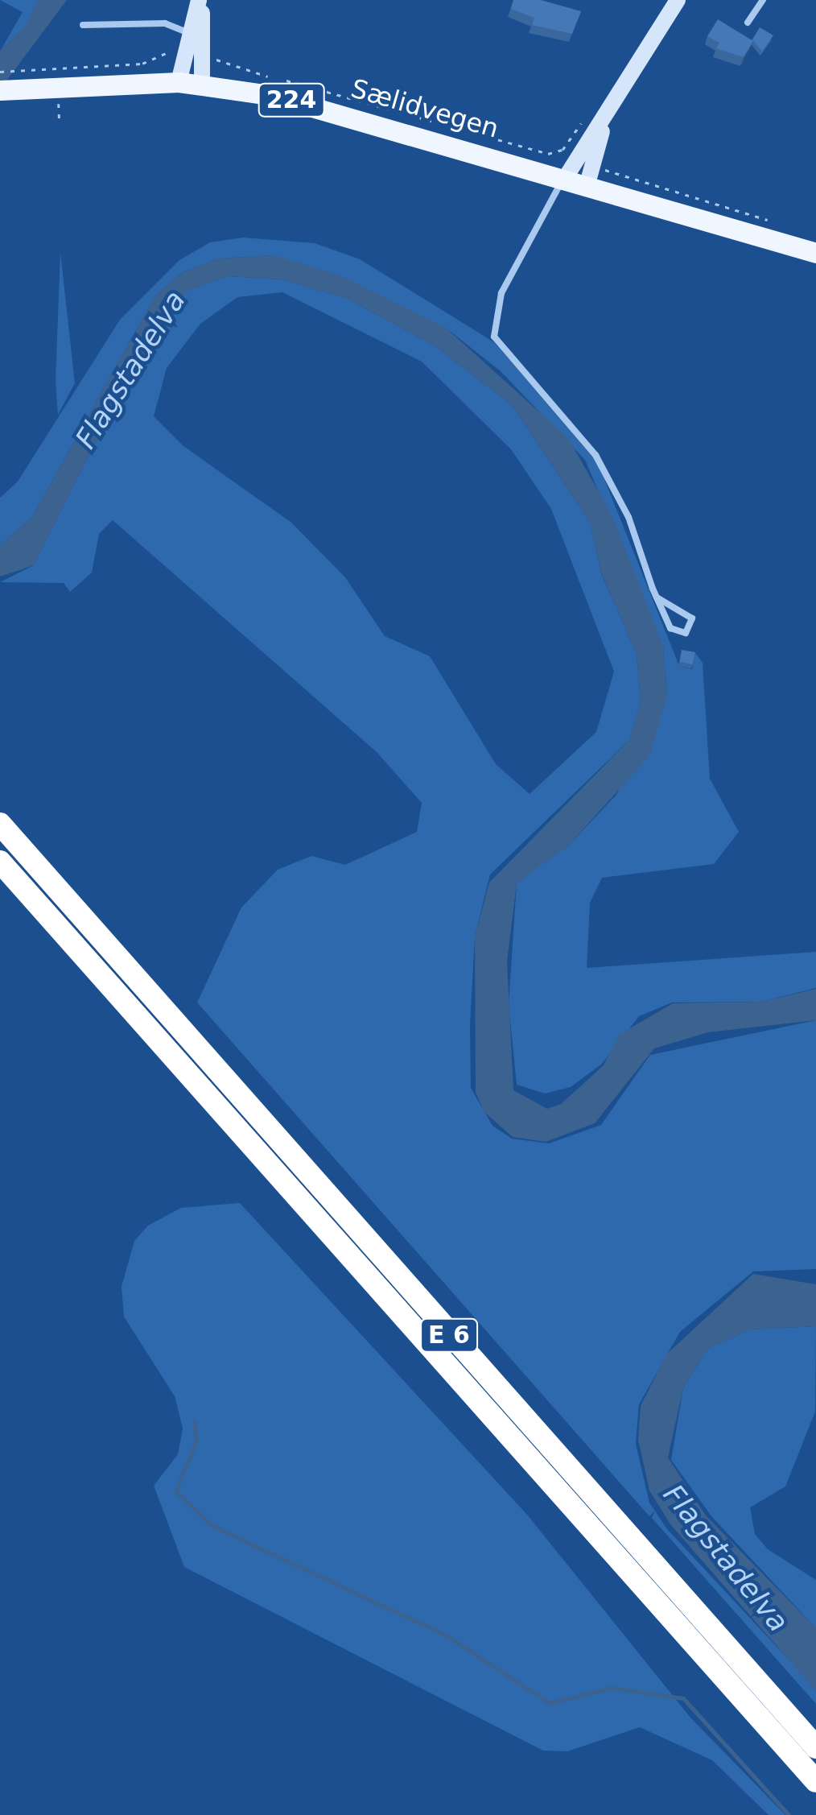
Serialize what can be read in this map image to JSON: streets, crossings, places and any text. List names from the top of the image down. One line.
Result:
{"streets":{"highway":["E 6"],"main road":["224","Sælidvegen"]},"water":["Flagstadelva"]}
